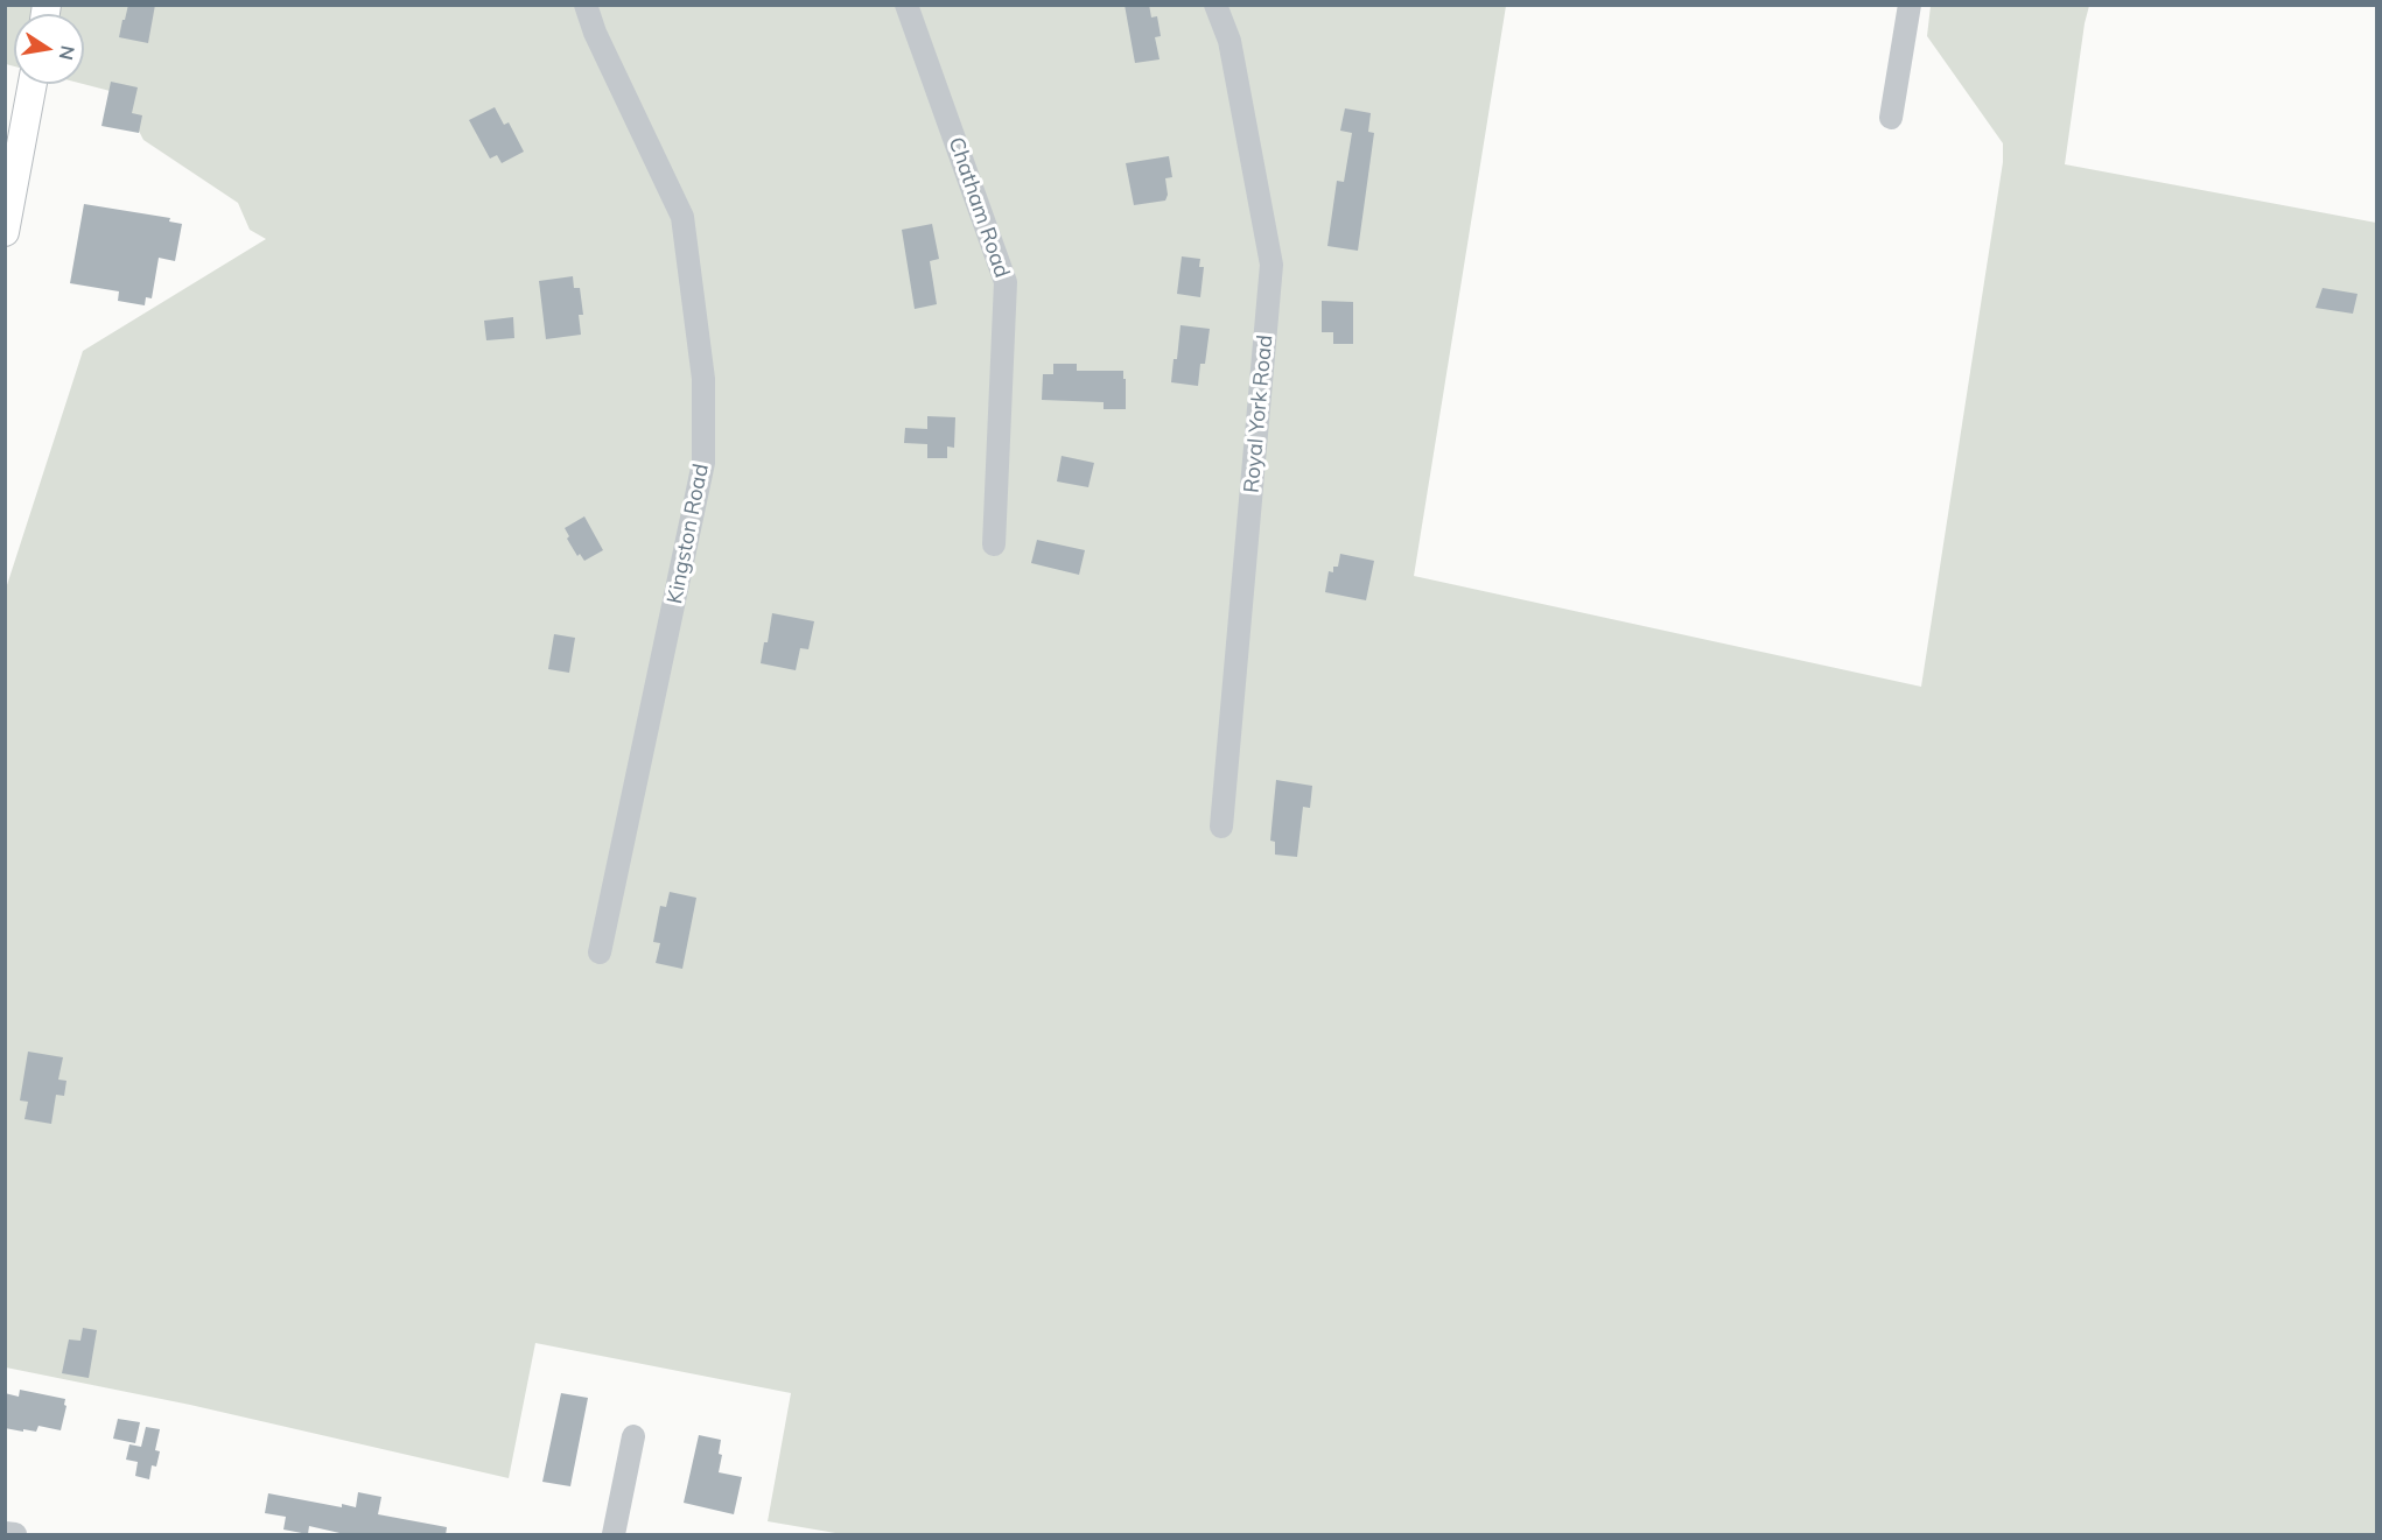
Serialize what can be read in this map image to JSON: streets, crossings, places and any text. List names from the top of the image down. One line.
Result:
{"streets":{"street":["Chatham Road","Royal York Road","Kingston Road"]},"north":"right"}
